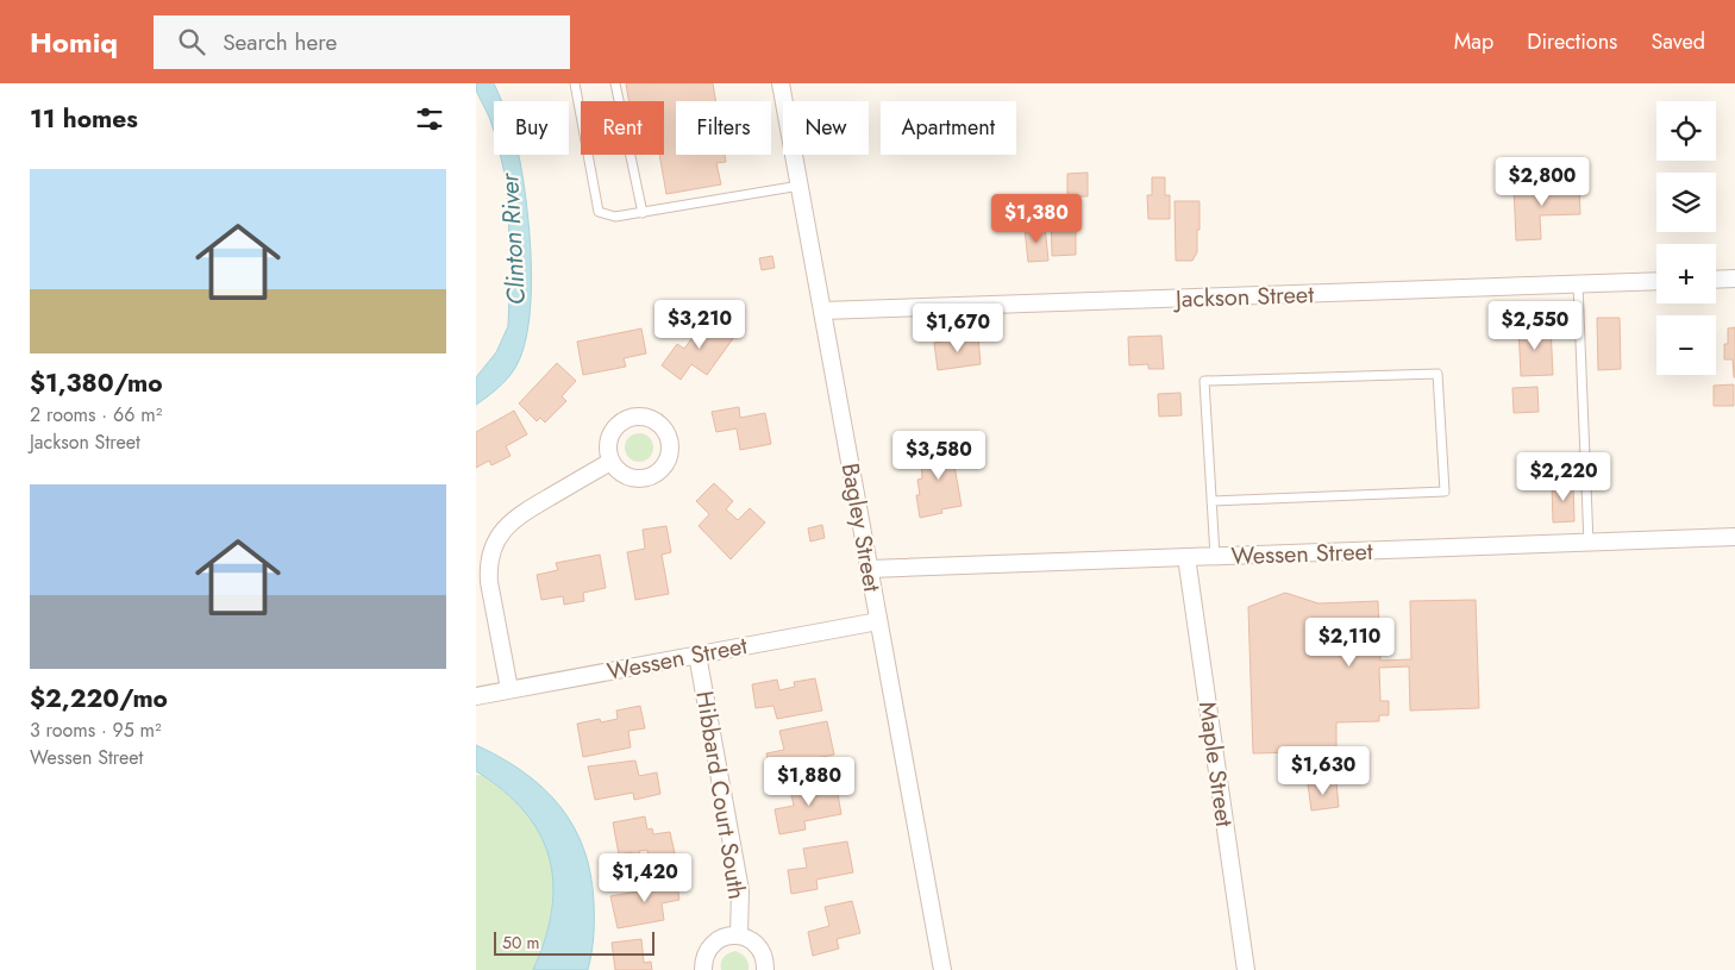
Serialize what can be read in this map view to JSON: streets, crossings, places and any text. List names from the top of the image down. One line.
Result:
{"streets":{"street":["Jackson Street","Bagley Street","Wessen Street","Maple Street","Hibbard Court South"]},"crossings":[["Jackson Street","Bagley Street"],["Bagley Street","Wessen Street"],["Wessen Street","Maple Street"],["Wessen Street","Hibbard Court South"]],"water":["Clinton River"],"scale_bar":"50 m","page":{"header":"Homiq","search":"Search here","nav":["Map","Directions","Saved"],"heading":"11 homes","map_buttons":["+","−"],"chip":["Buy","Rent","Filters","New","Apartment"],"list":[{"name":"$1,380/mo","note":"2 rooms · 66 m² · Jackson Street"},{"name":"$2,220/mo","note":"3 rooms · 95 m² · Wessen Street"}],"price":["$2,800","$1,380","$3,210","$2,550","$1,670","$3,580","$2,220","$2,110","$1,630","$1,880","$1,420"],"scale":"50 m"}}
